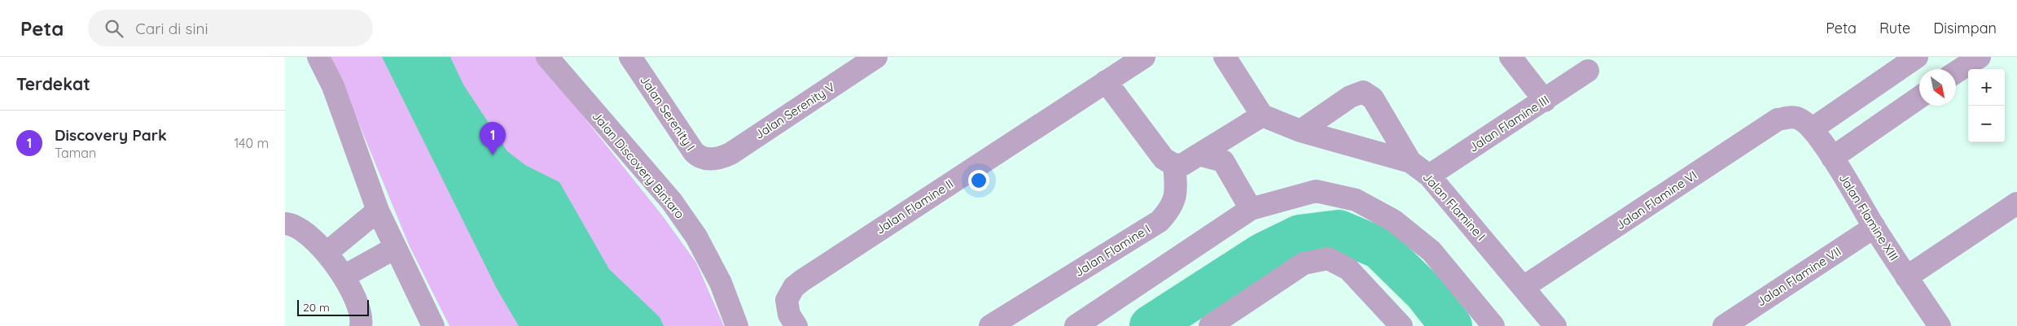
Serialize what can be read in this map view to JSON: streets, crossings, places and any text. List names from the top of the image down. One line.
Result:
{"streets":{"street":["Jalan Serenity V","Jalan Serenity I","Jalan Flamine III","Jalan Discovery Bintaro","Jalan Flamine VI","Jalan Flamine II","Jalan Flamine I","Jalan Flamine XIII","Jalan Flamine VII"]},"crossings":[["Jalan Serenity V","Jalan Serenity I"],["Jalan Flamine III","Jalan Flamine I"],["Jalan Flamine VI","Jalan Flamine I"],["Jalan Flamine VI","Jalan Flamine XIII"],["Jalan Flamine XIII","Jalan Flamine VII"]],"scale_bar":"20 m","north":"bottom right","page":{"header":"Peta","search":"Cari di sini","nav":["Peta","Rute","Disimpan"],"heading":"Terdekat","map_buttons":["+","−"],"list":[{"mark":"1","name":"Discovery Park","note":"Taman","value":"140 m"}],"pins":"1","scale":"20 m"}}
